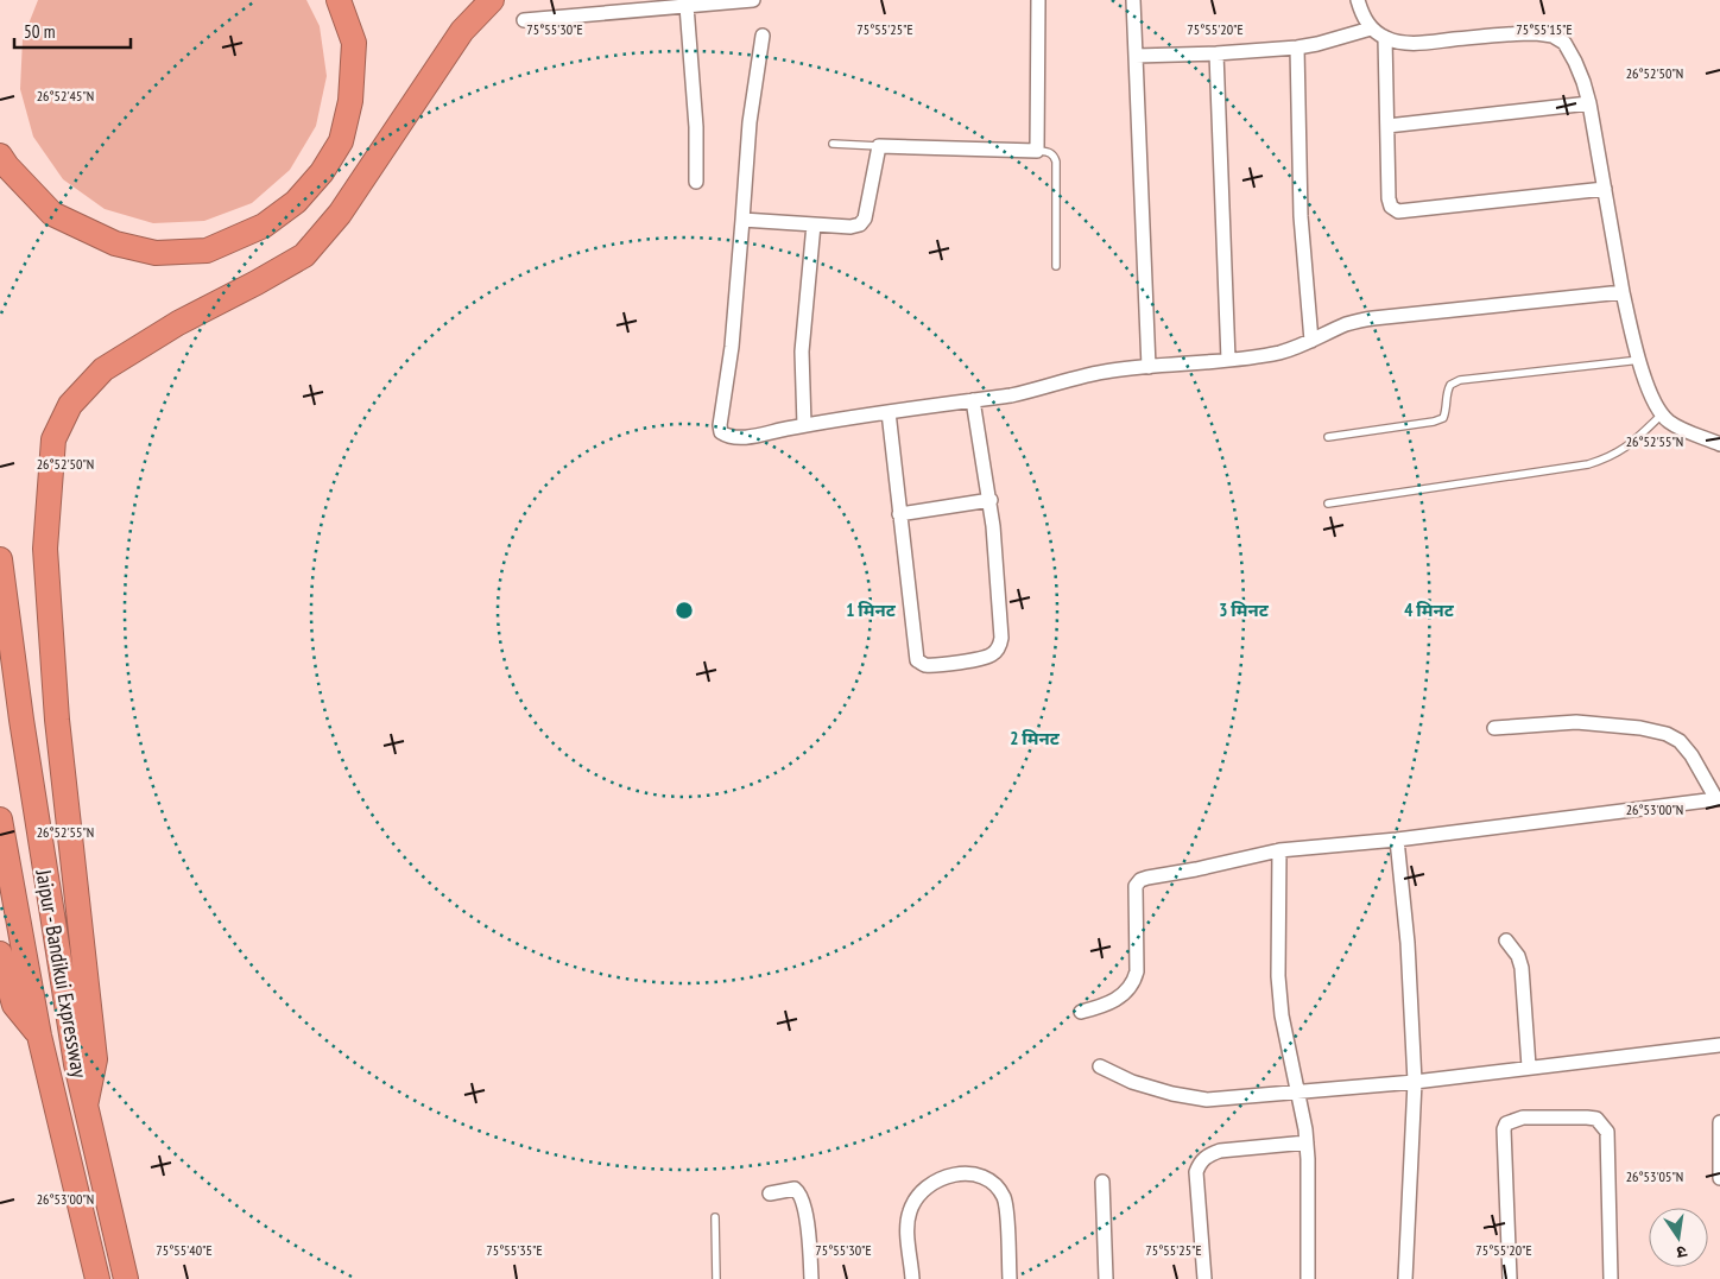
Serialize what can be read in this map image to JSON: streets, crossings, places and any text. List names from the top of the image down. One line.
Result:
{"streets":{"highway":["Jaipur - Bandikui Expressway"]},"scale_bar":"50 m","north":"bottom","coordinates":["75°55'30\"E","75°55'25\"E","75°55'20\"E","75°55'15\"E","26°52'50\"N","26°52'45\"N","26°52'55\"N","26°53'00\"N","26°53'05\"N","75°55'40\"E","75°55'35\"E"],"rings":["1 मिनट","3 मिनट","4 मिनट","2 मिनट"]}
